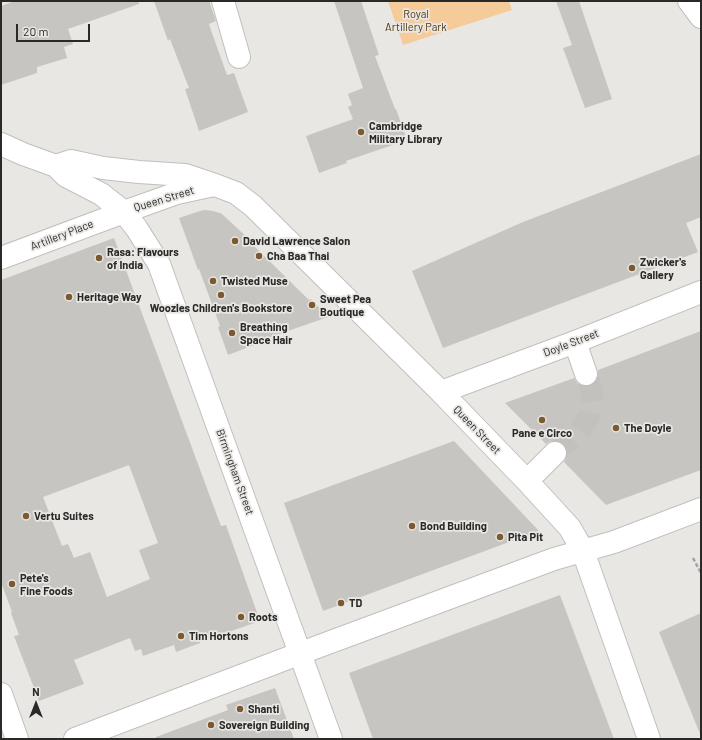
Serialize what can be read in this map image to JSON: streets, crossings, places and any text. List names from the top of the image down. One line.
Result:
{"streets":{"street":["Queen Street","Artillery Place","Doyle Street","Birmingham Street"]},"crossings":[["Queen Street","Artillery Place"],["Queen Street","Doyle Street"],["Queen Street","Birmingham Street"],["Artillery Place","Birmingham Street"]],"parks":["Royal Artillery Park"],"places":["Cambridge Military Library","David Lawrence Salon","Cha Baa Thai","Rasa: Flavours of India","Zwicker's Gallery","Twisted Muse","Woozles Children's Bookstore","Heritage Way","Sweet Pea Boutique","Breathing Space Hair","Pane e Circo","The Doyle","Vertu Suites","Bond Building","Pita Pit","Pete's Fine Foods","TD","Roots","Tim Hortons","Shanti","Sovereign Building"],"scale_bar":"20 m","north":"top"}
